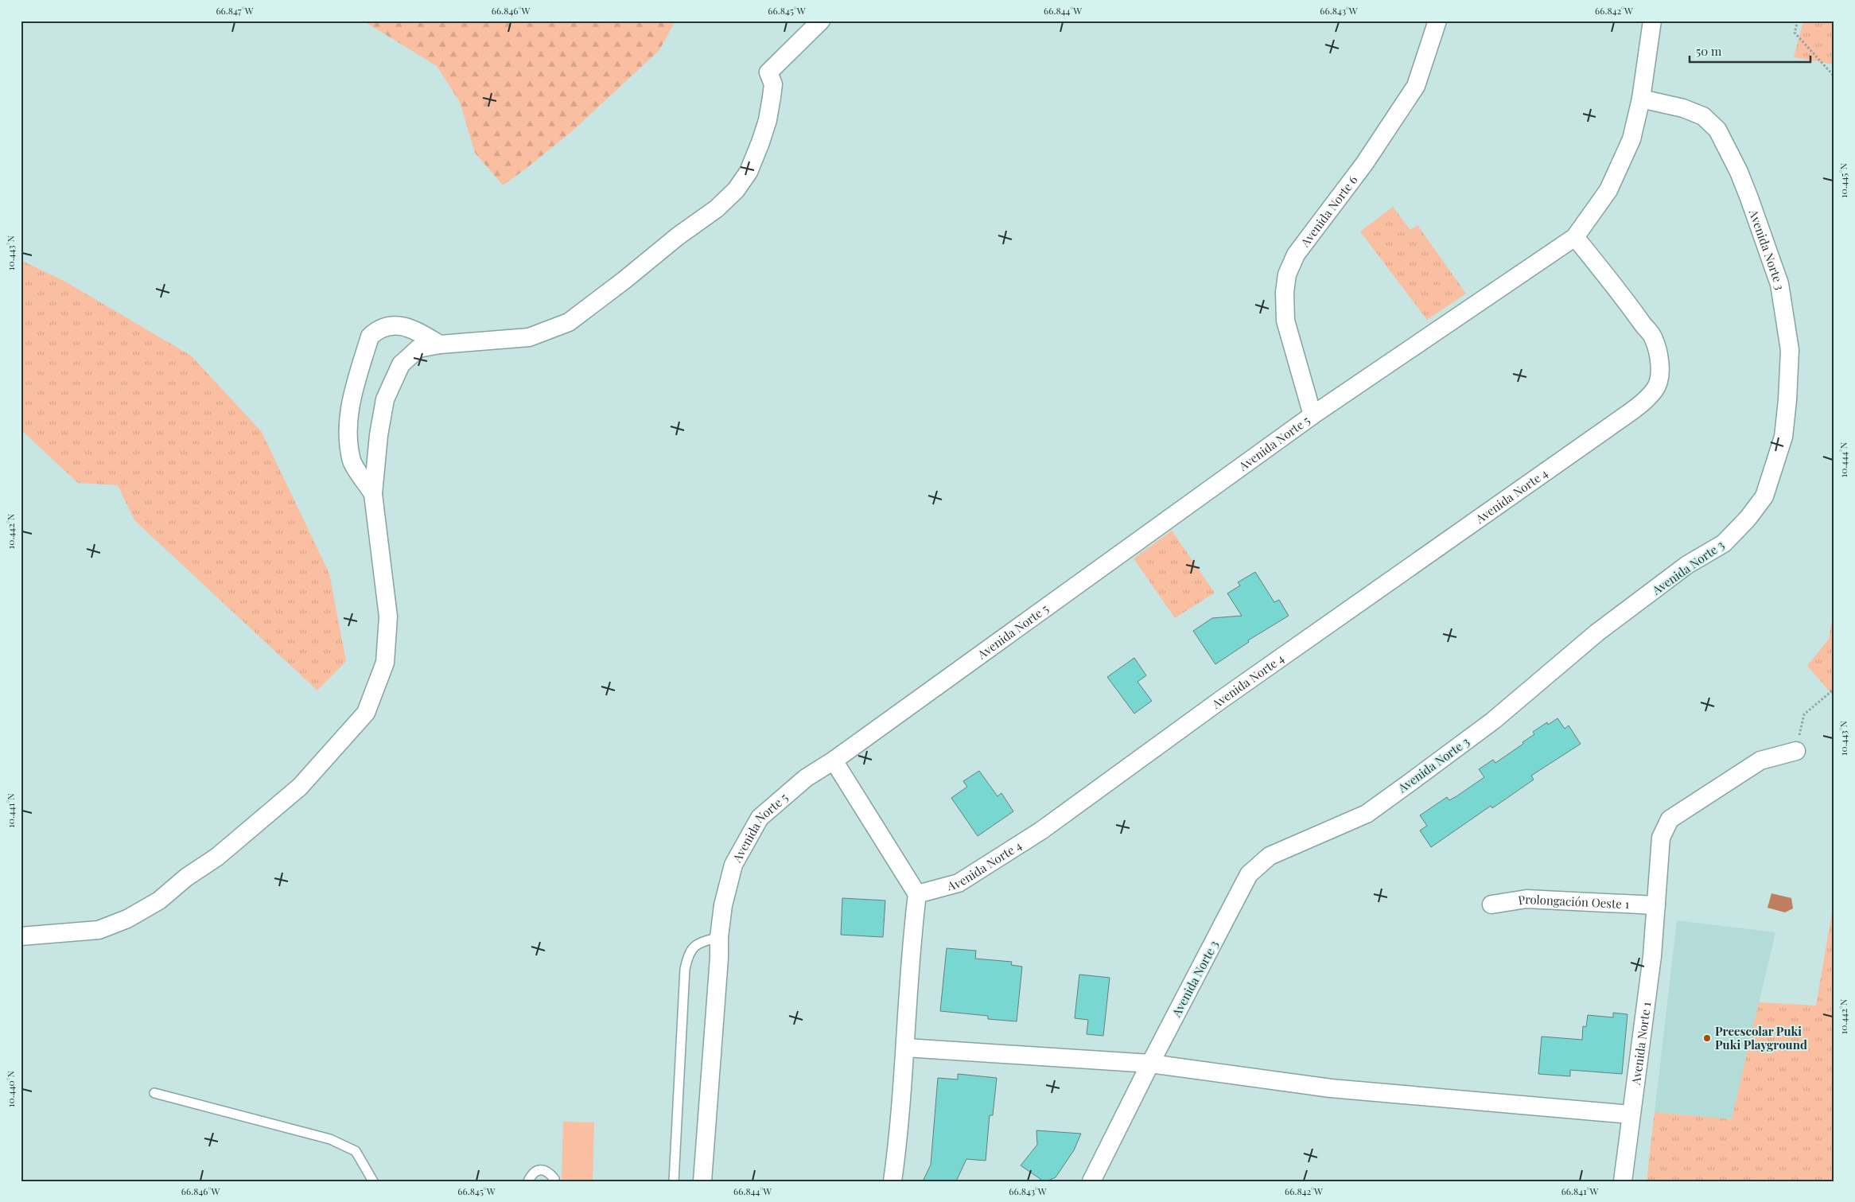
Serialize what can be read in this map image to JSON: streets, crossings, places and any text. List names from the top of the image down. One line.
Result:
{"streets":{"street":["Avenida Norte 6","Avenida Norte 3","Avenida Norte 5","Avenida Norte 4","Prolongación Oeste 1","Avenida Norte 1"]},"crossings":[["Avenida Norte 6","Avenida Norte 5"],["Avenida Norte 5","Avenida Norte 4"],["Prolongación Oeste 1","Avenida Norte 1"]],"places":["Preescolar Puki Puki Playground"],"scale_bar":"50 m","coordinates":["66.847°W","66.846°W","66.845°W","66.844°W","66.843°W","66.842°W","10.445°N","10.443°N","10.444°N","10.442°N","10.441°N","10.440°N","66.841°W"]}
